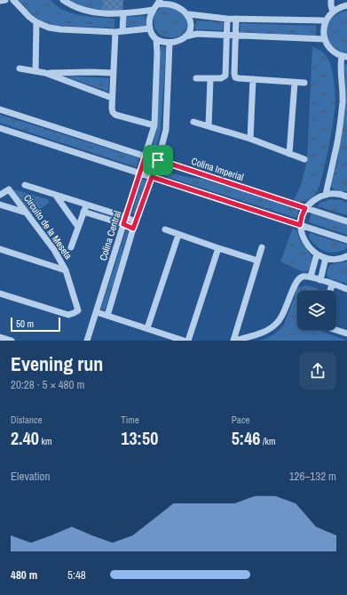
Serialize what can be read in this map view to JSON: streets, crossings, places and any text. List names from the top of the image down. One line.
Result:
{"streets":{"street":["Colina Imperial","Circuito de la Meseta","Colina Central"]},"crossings":[["Colina Imperial","Colina Central"]],"scale_bar":"50 m","page":{"scale":"50 m","heading":["Evening run","20:28 · 5 × 480 m"],"stats":[["Distance","2.40 km"],["Time","13:50"],["Pace","5:46 /km"]],"chart":["Elevation","126–132 m"],"list":[{"name":"480 m","note":"5:48"}]}}
